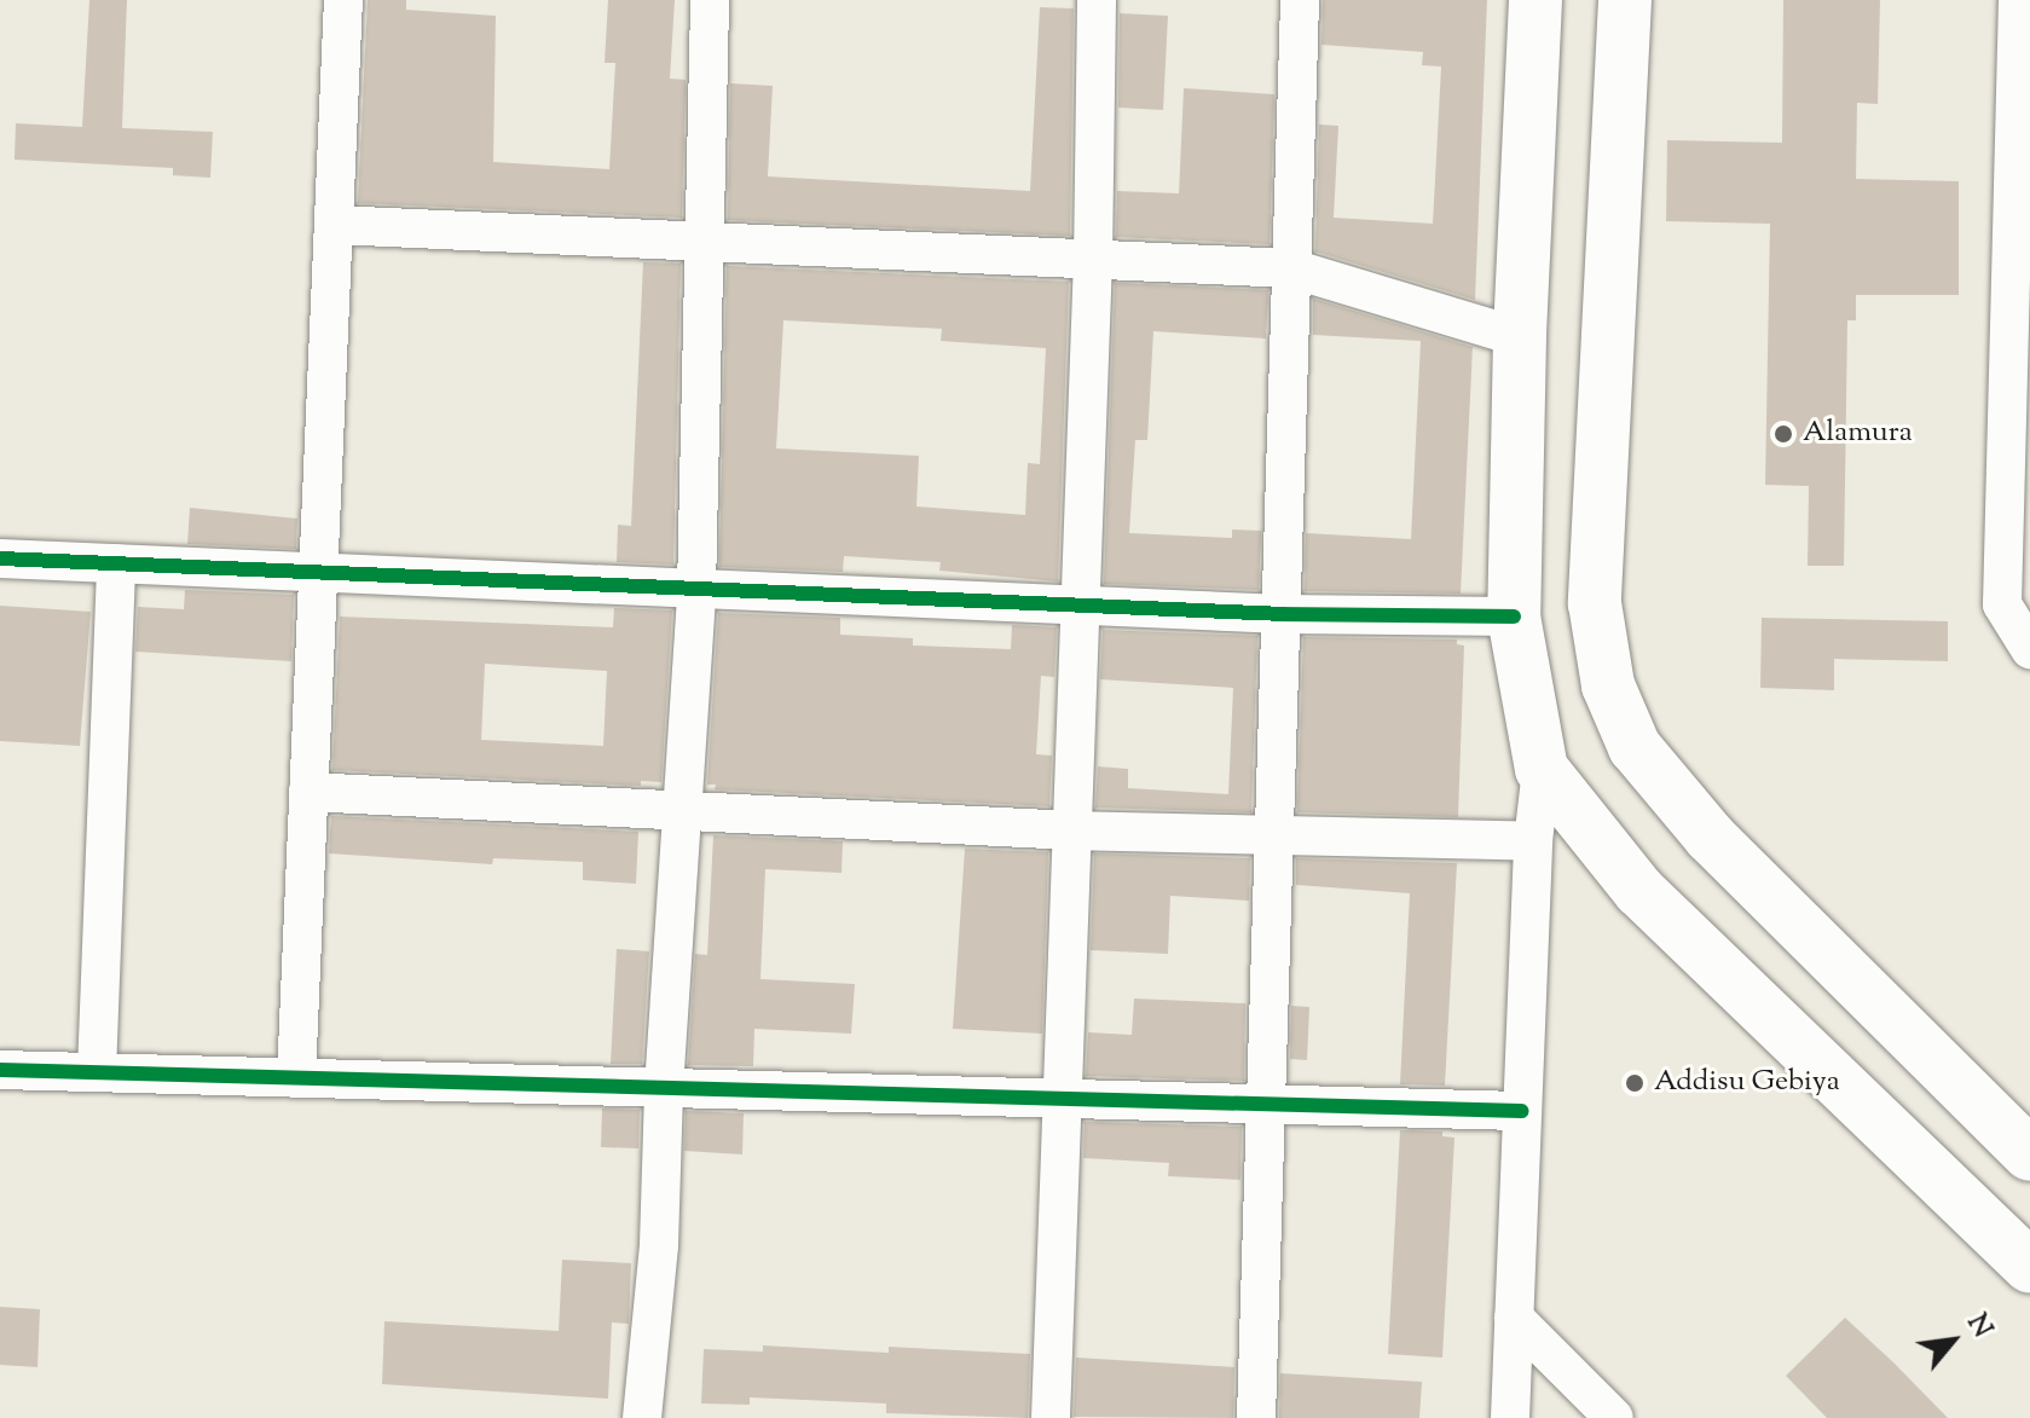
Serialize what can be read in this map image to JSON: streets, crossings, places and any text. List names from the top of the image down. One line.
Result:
{"places":["Alamura","Addisu Gebiya"],"north":"top right"}
